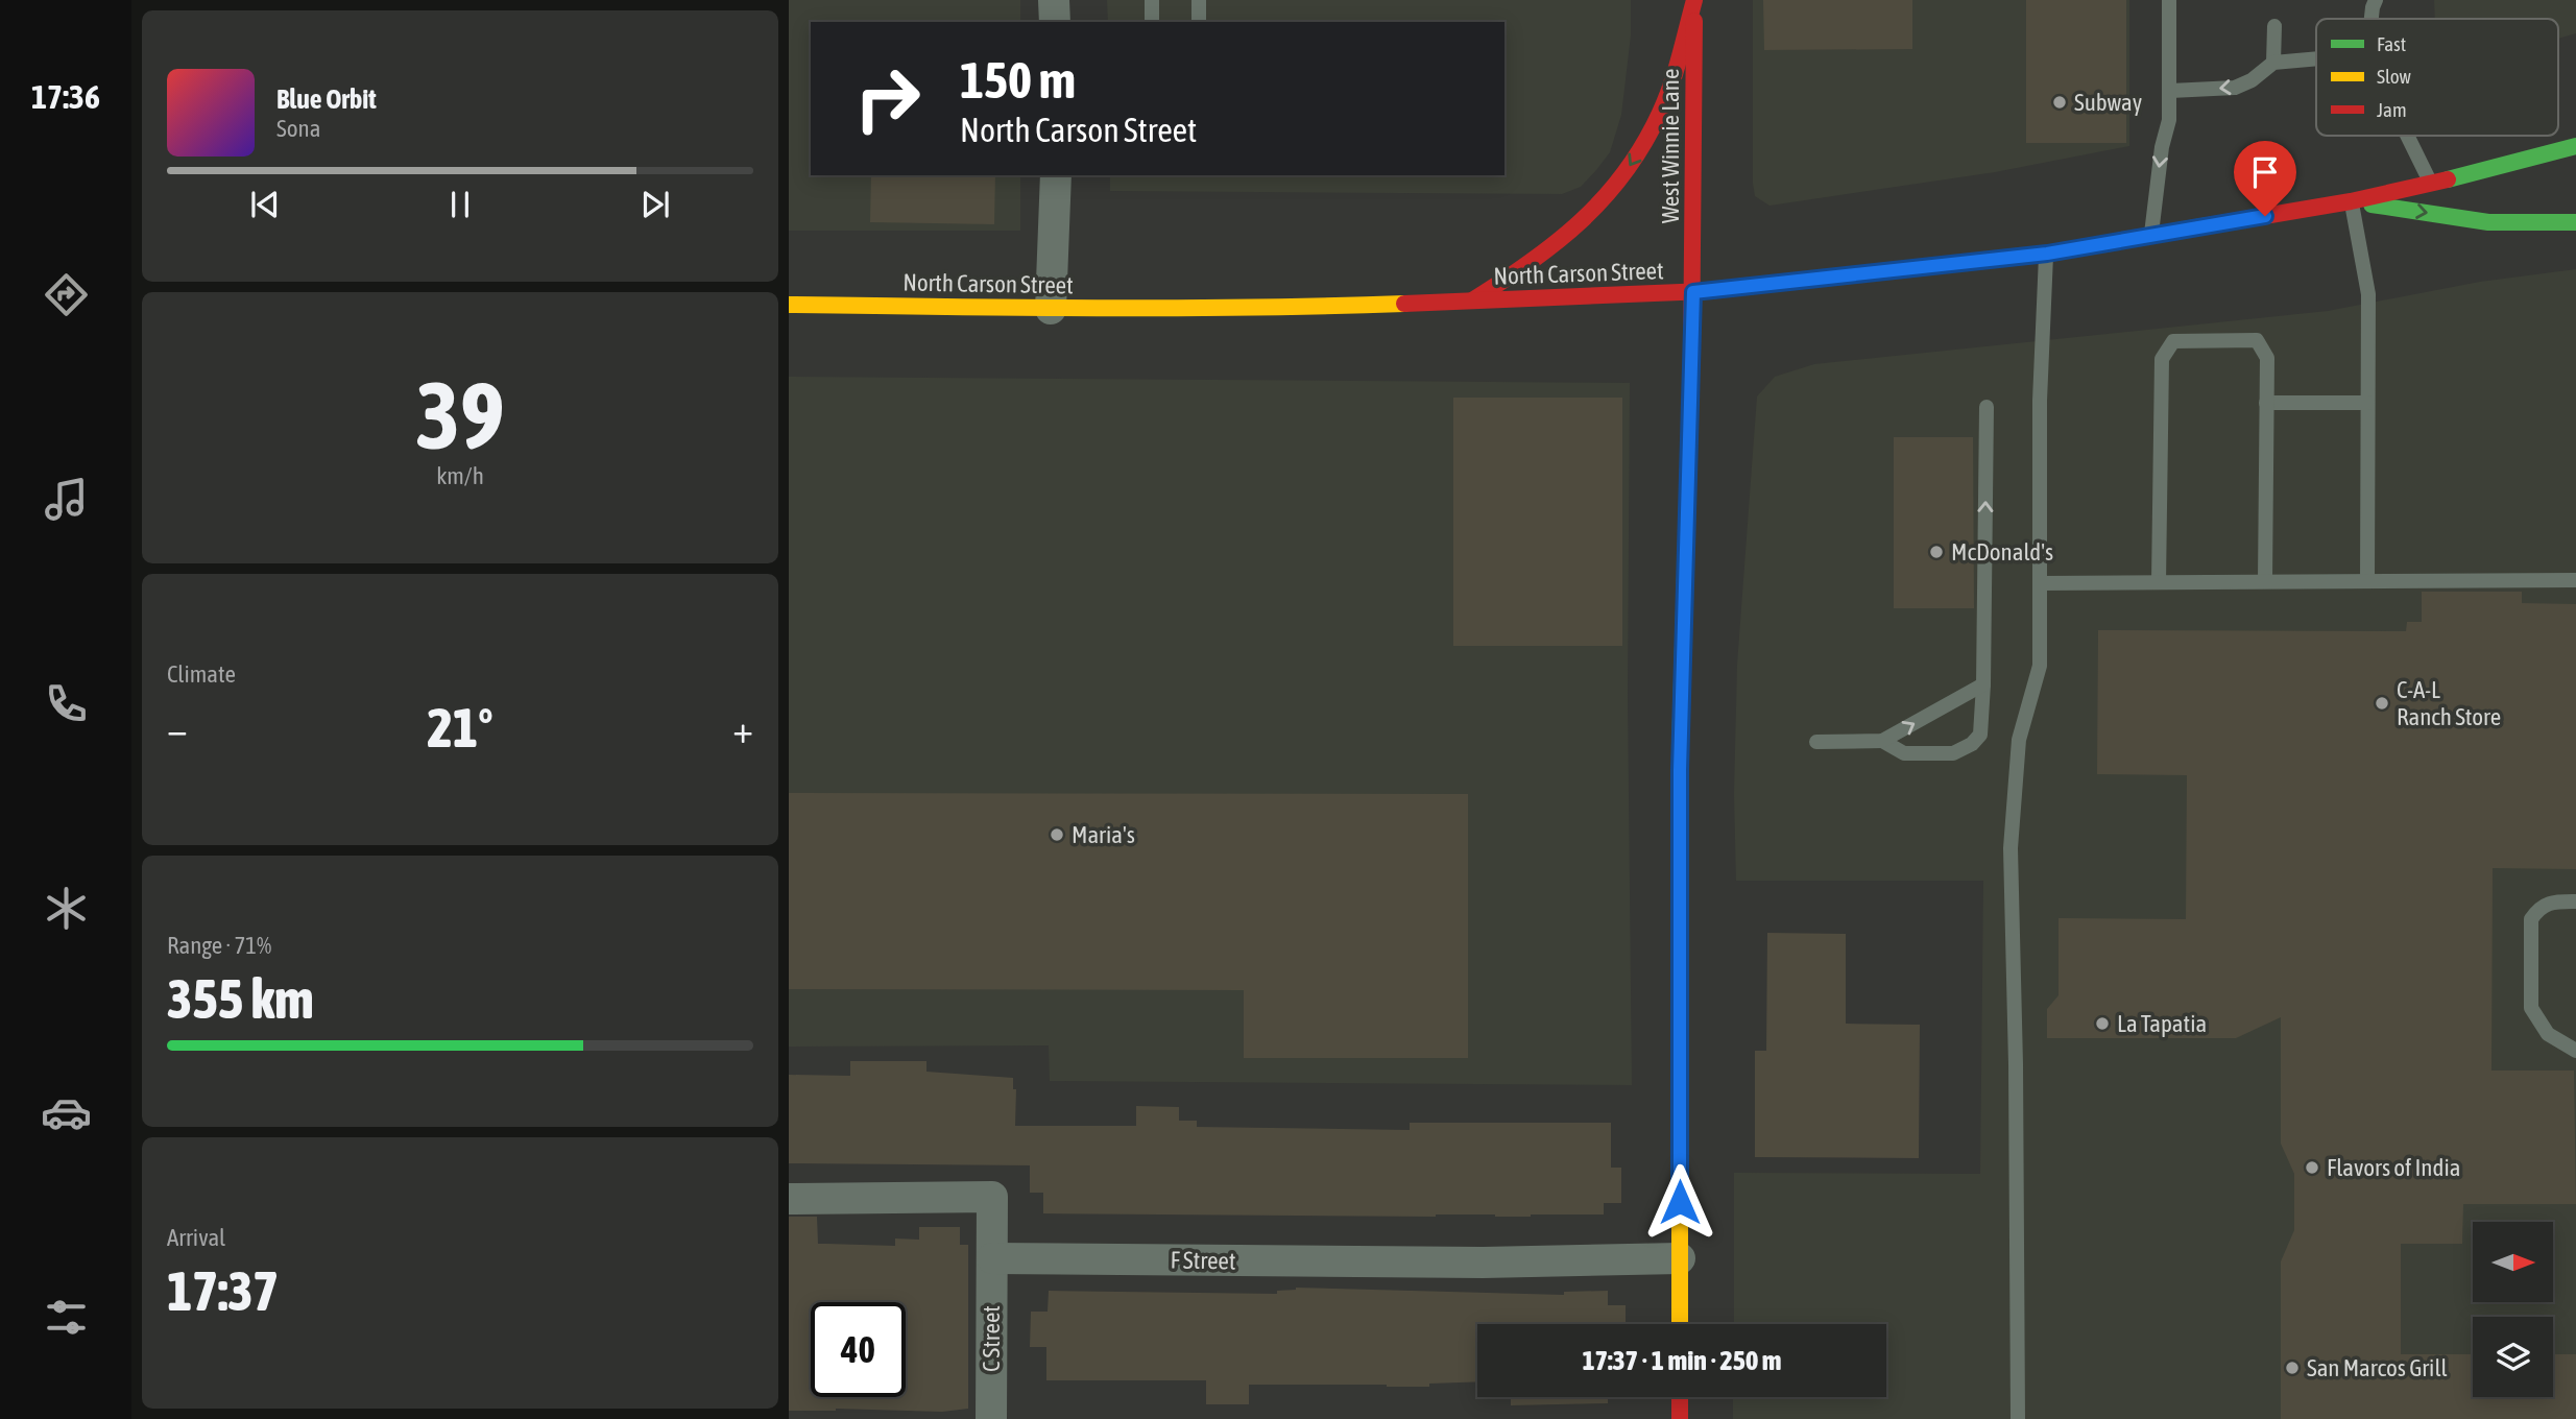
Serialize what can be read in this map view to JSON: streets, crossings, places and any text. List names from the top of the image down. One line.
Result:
{"streets":{"main road":["West Winnie Lane","North Carson Street"],"street":["F Street","C Street"]},"crossings":[["West Winnie Lane","North Carson Street"],["West Winnie Lane","F Street"],["F Street","C Street"]],"places":["Subway","McDonald's","C-A-L Ranch Store","Maria's","La Tapatia","Flavors of India","San Marcos Grill"],"legend":["Fast","Slow","Jam"],"north":"right","page":{"tabs":"17:36","turn":["150 m","North Carson Street"],"song":["Blue Orbit","Sona"],"tile":[["39","km/h"],"Climate",["Range · 71%","355 km"],["Arrival","17:37"]],"heat":["−","21°","+"],"limit":"40","trip":"17:37 · 1 min · 250 m"}}
